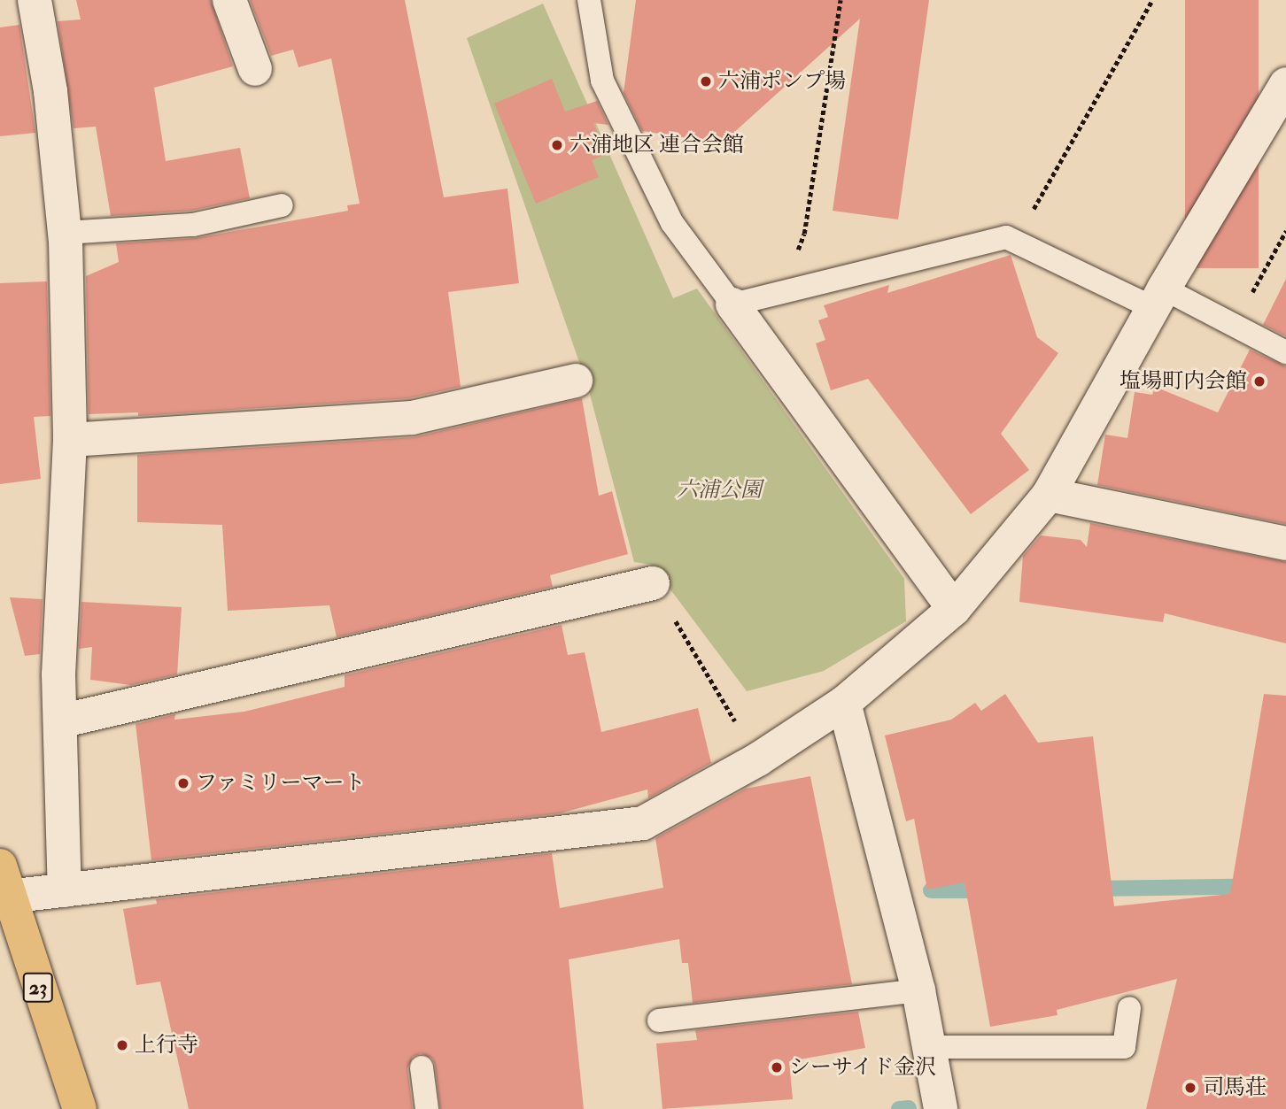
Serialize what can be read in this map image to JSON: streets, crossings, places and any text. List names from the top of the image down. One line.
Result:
{"streets":{"main road":["23"]},"parks":["六浦公園"],"places":["六浦ポンプ場","六浦地区 連合会館","塩場町内会館","ファミリーマート","上行寺","シーサイド金沢","司馬荘"]}
